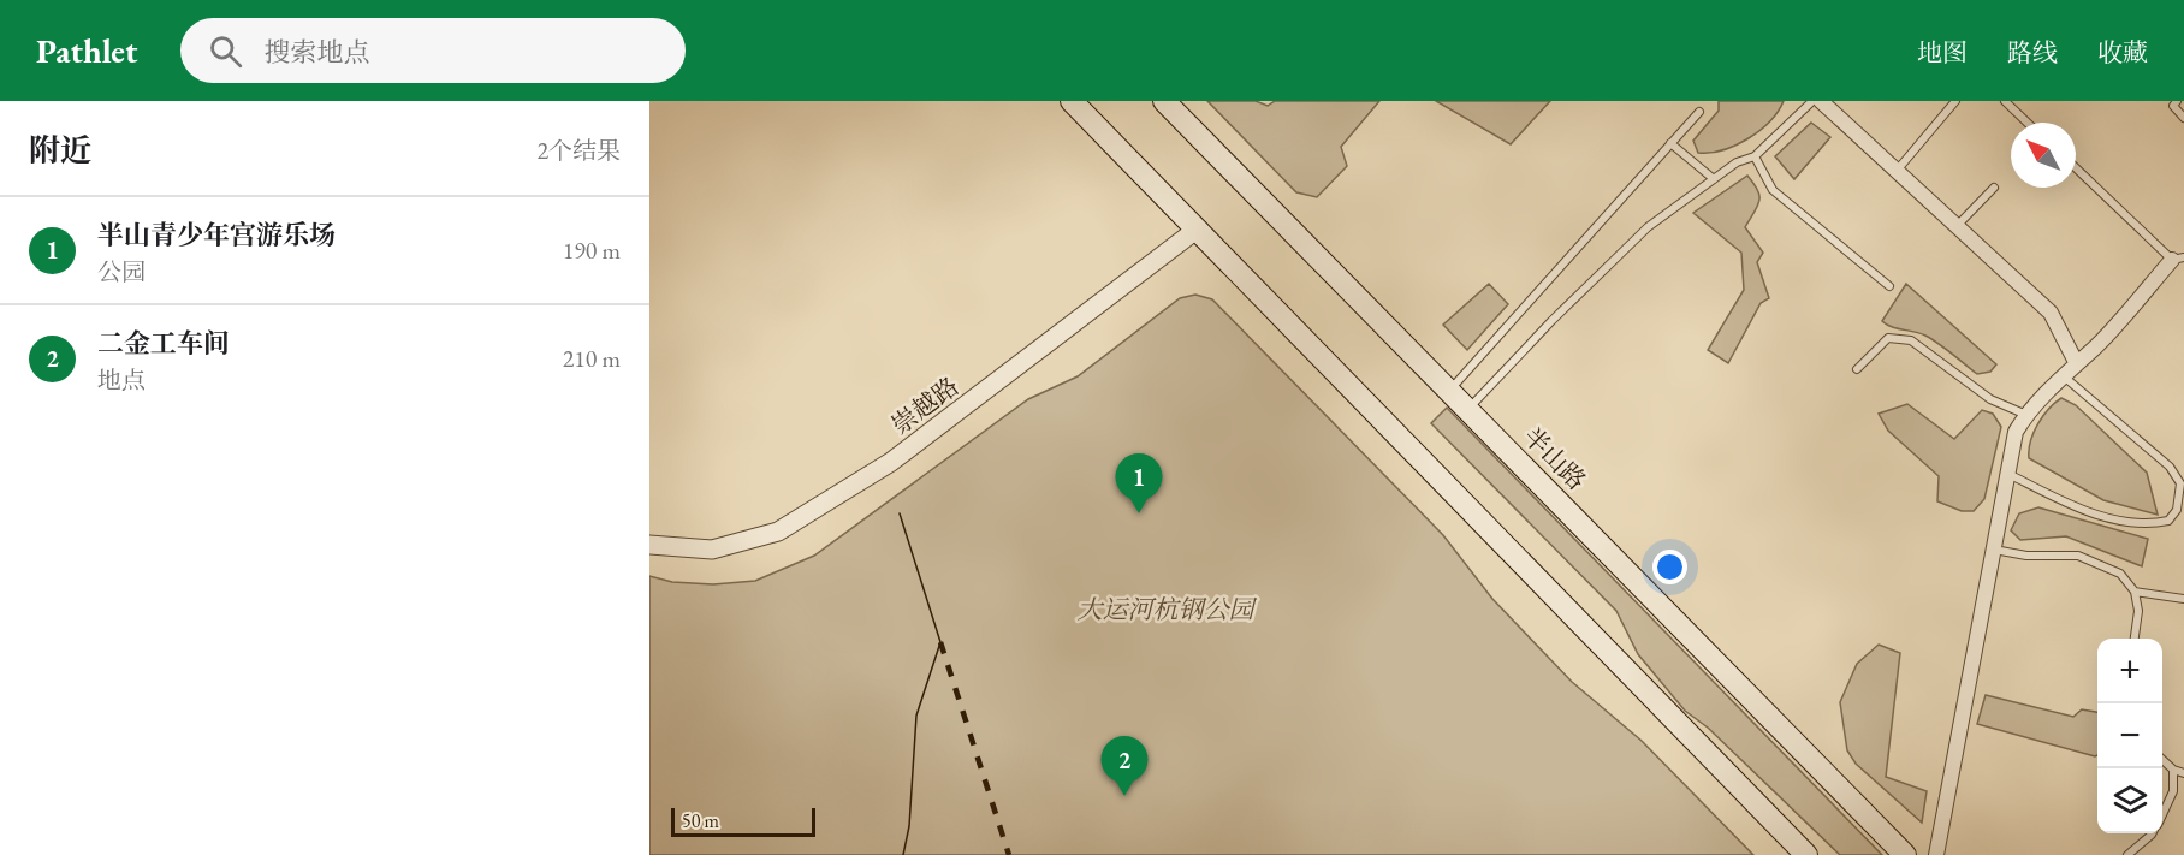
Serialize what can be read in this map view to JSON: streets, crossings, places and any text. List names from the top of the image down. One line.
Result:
{"streets":{"main road":["半山路"],"street":["崇越路"]},"parks":["大运河杭钢公园"],"scale_bar":"50 m","north":"top left","page":{"header":"Pathlet","search":"搜索地点","nav":["地图","路线","收藏"],"heading":["附近","2个结果"],"list":[{"mark":"1","name":"半山青少年宫游乐场","note":"公园","value":"190 m"},{"mark":"2","name":"二金工车间","note":"地点","value":"210 m"}],"pins":["1","2"],"map_buttons":["+","−"],"scale":"50 m"}}
